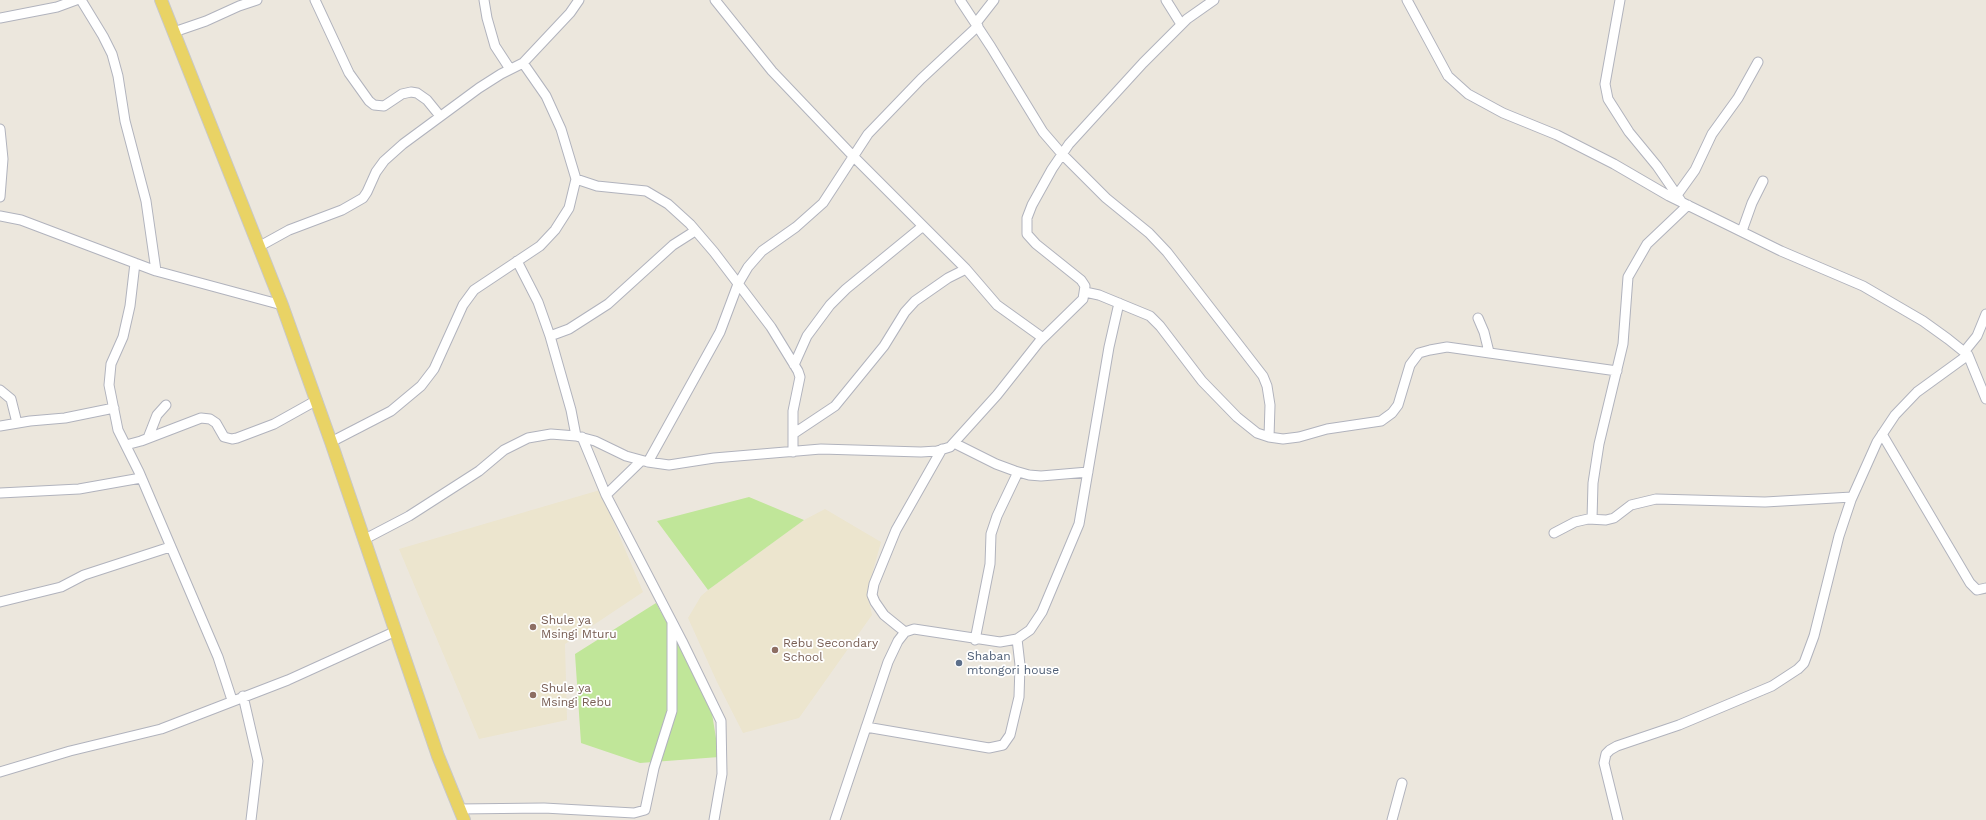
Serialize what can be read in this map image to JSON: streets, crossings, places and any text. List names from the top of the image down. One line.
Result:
{"places":["Shule ya Msingi Mturu","Rebu Secondary School","Shaban mtongori house","Shule ya Msingi Rebu"]}
